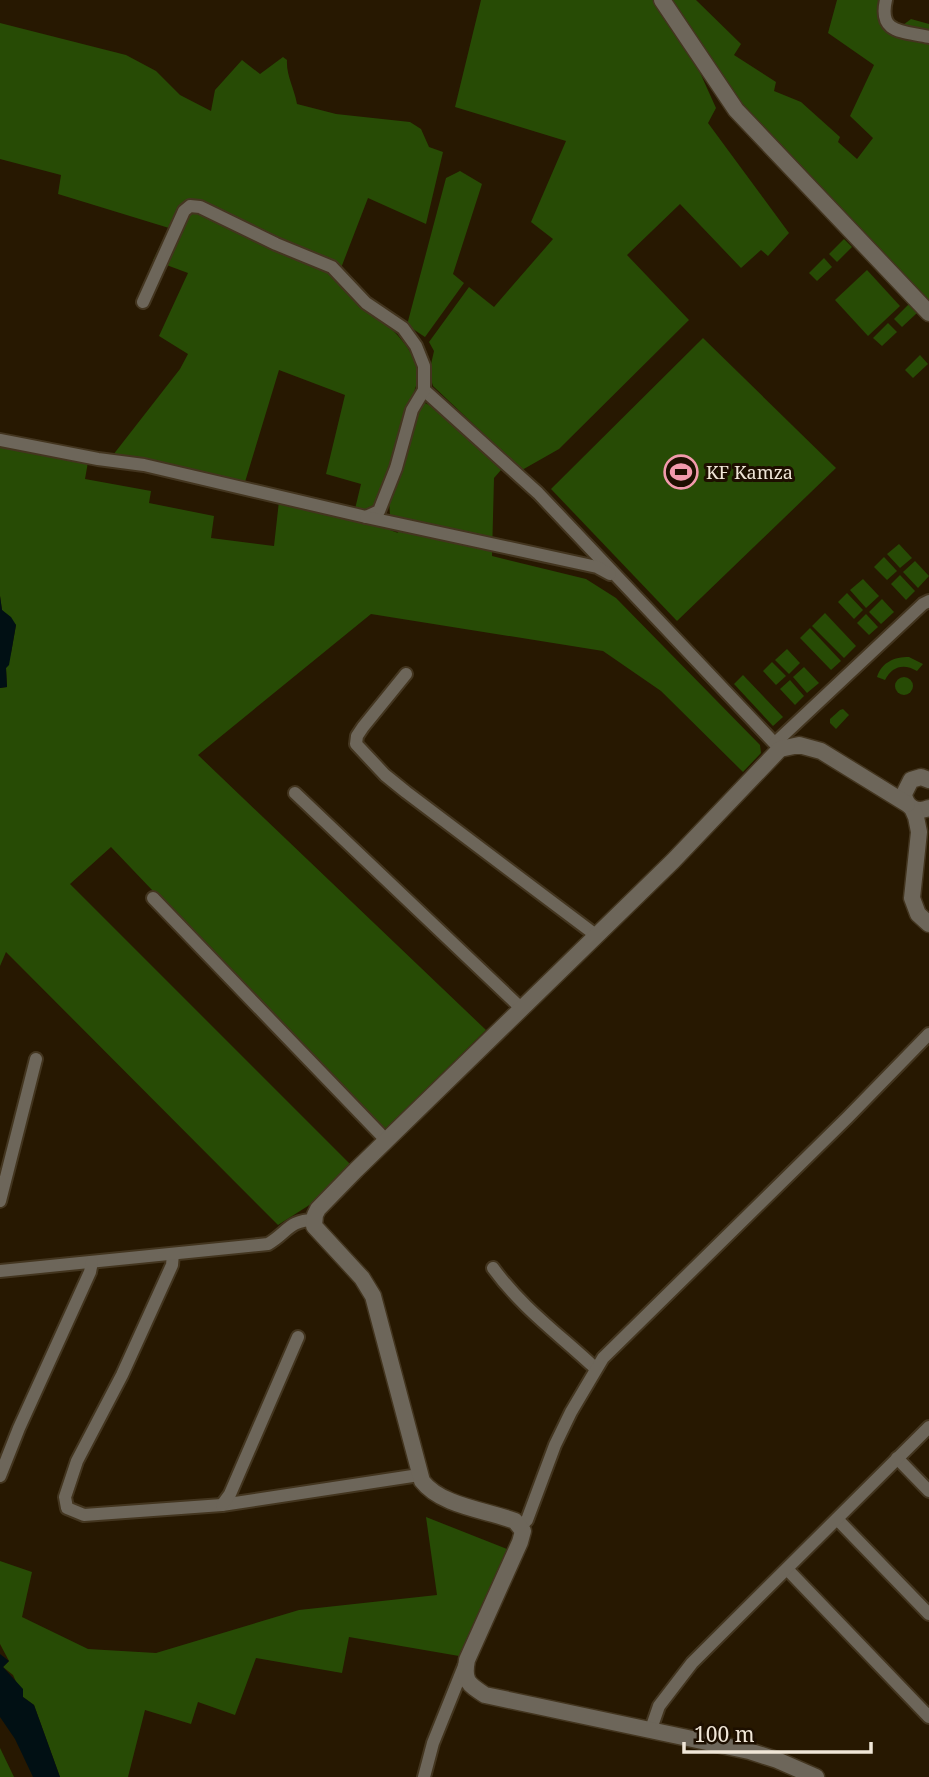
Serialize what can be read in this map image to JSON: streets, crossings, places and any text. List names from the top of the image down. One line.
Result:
{"places":{"sports":["KF Kamza"]},"scale_bar":"100 m"}
